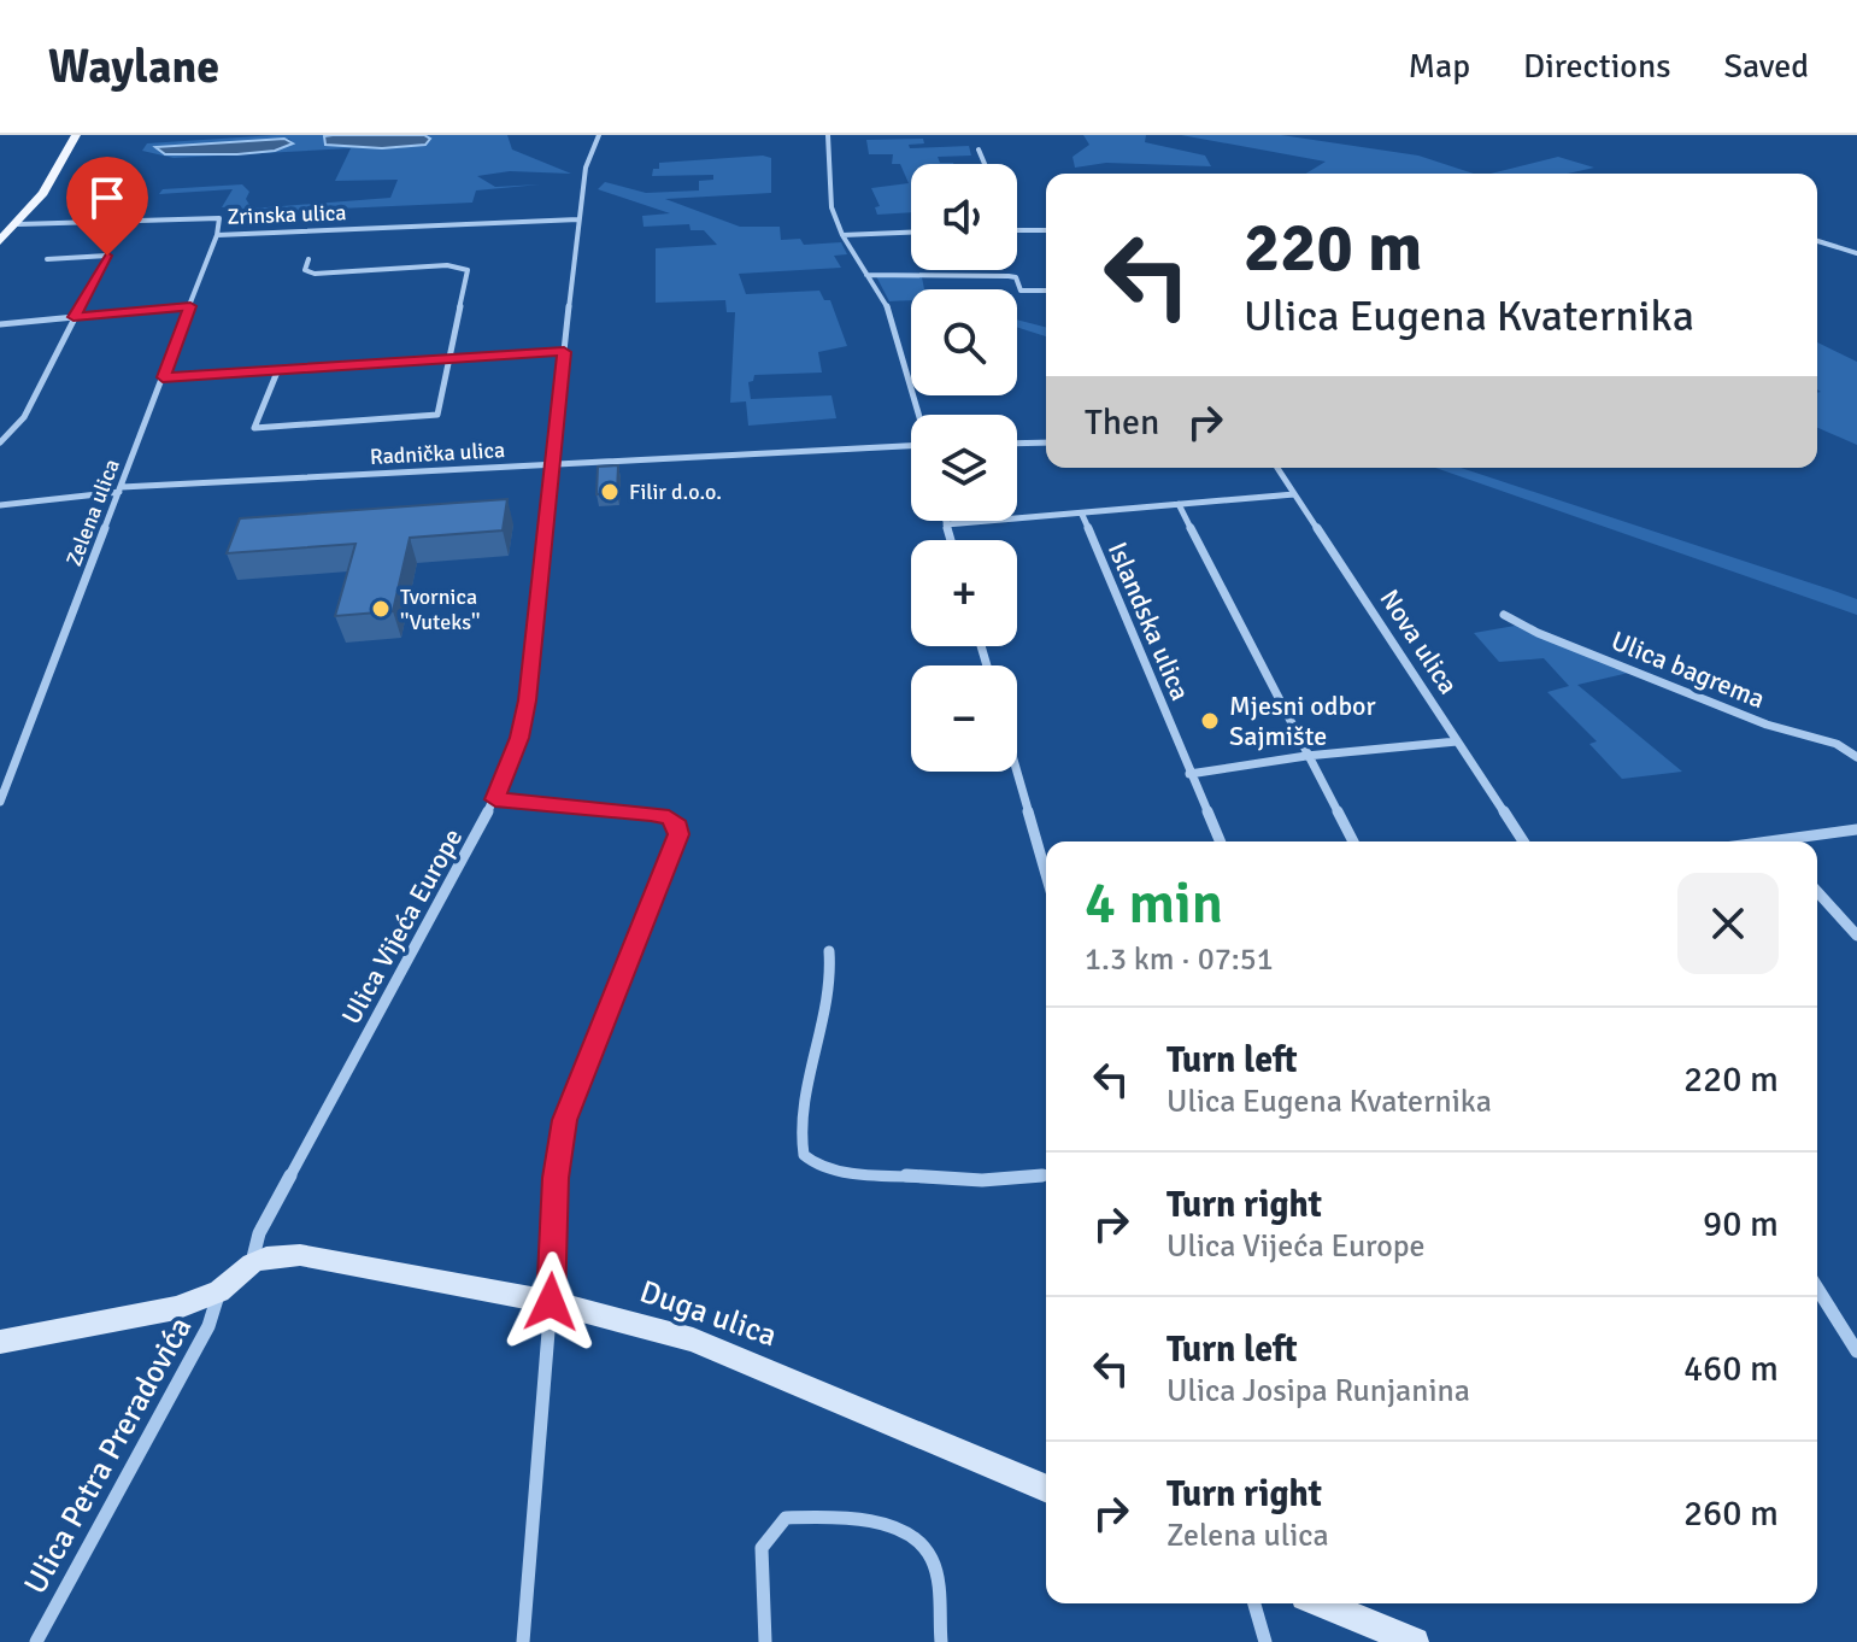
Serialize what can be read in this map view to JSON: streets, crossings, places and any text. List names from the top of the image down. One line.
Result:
{"streets":{"main road":["Duga ulica"],"street":["Zrinska ulica","Radnička ulica","Zelena ulica","Islandska ulica","Nova ulica","Ulica bagrema","Ulica Vijeća Europe","Ulica Petra Preradovića"]},"crossings":[["Zrinska ulica","Zelena ulica"],["Zrinska ulica","Ulica Vijeća Europe"],["Radnička ulica","Zelena ulica"],["Radnička ulica","Ulica Vijeća Europe"],["Ulica Vijeća Europe","Duga ulica"]],"places":["Filir d.o.o.","Tvornica ''Vuteks''","Mjesni odbor Sajmište"],"page":{"header":"Waylane","nav":["Map","Directions","Saved"],"map_buttons":["+","−"],"turn":["220 m","Ulica Eugena Kvaternika"],"then":"Then","heading":["4 min","1.3 km · 07:51"],"list":[{"name":"Turn left","note":"Ulica Eugena Kvaternika","value":"220 m"},{"name":"Turn right","note":"Ulica Vijeća Europe","value":"90 m"},{"name":"Turn left","note":"Ulica Josipa Runjanina","value":"460 m"},{"name":"Turn right","note":"Zelena ulica","value":"260 m"}]}}
